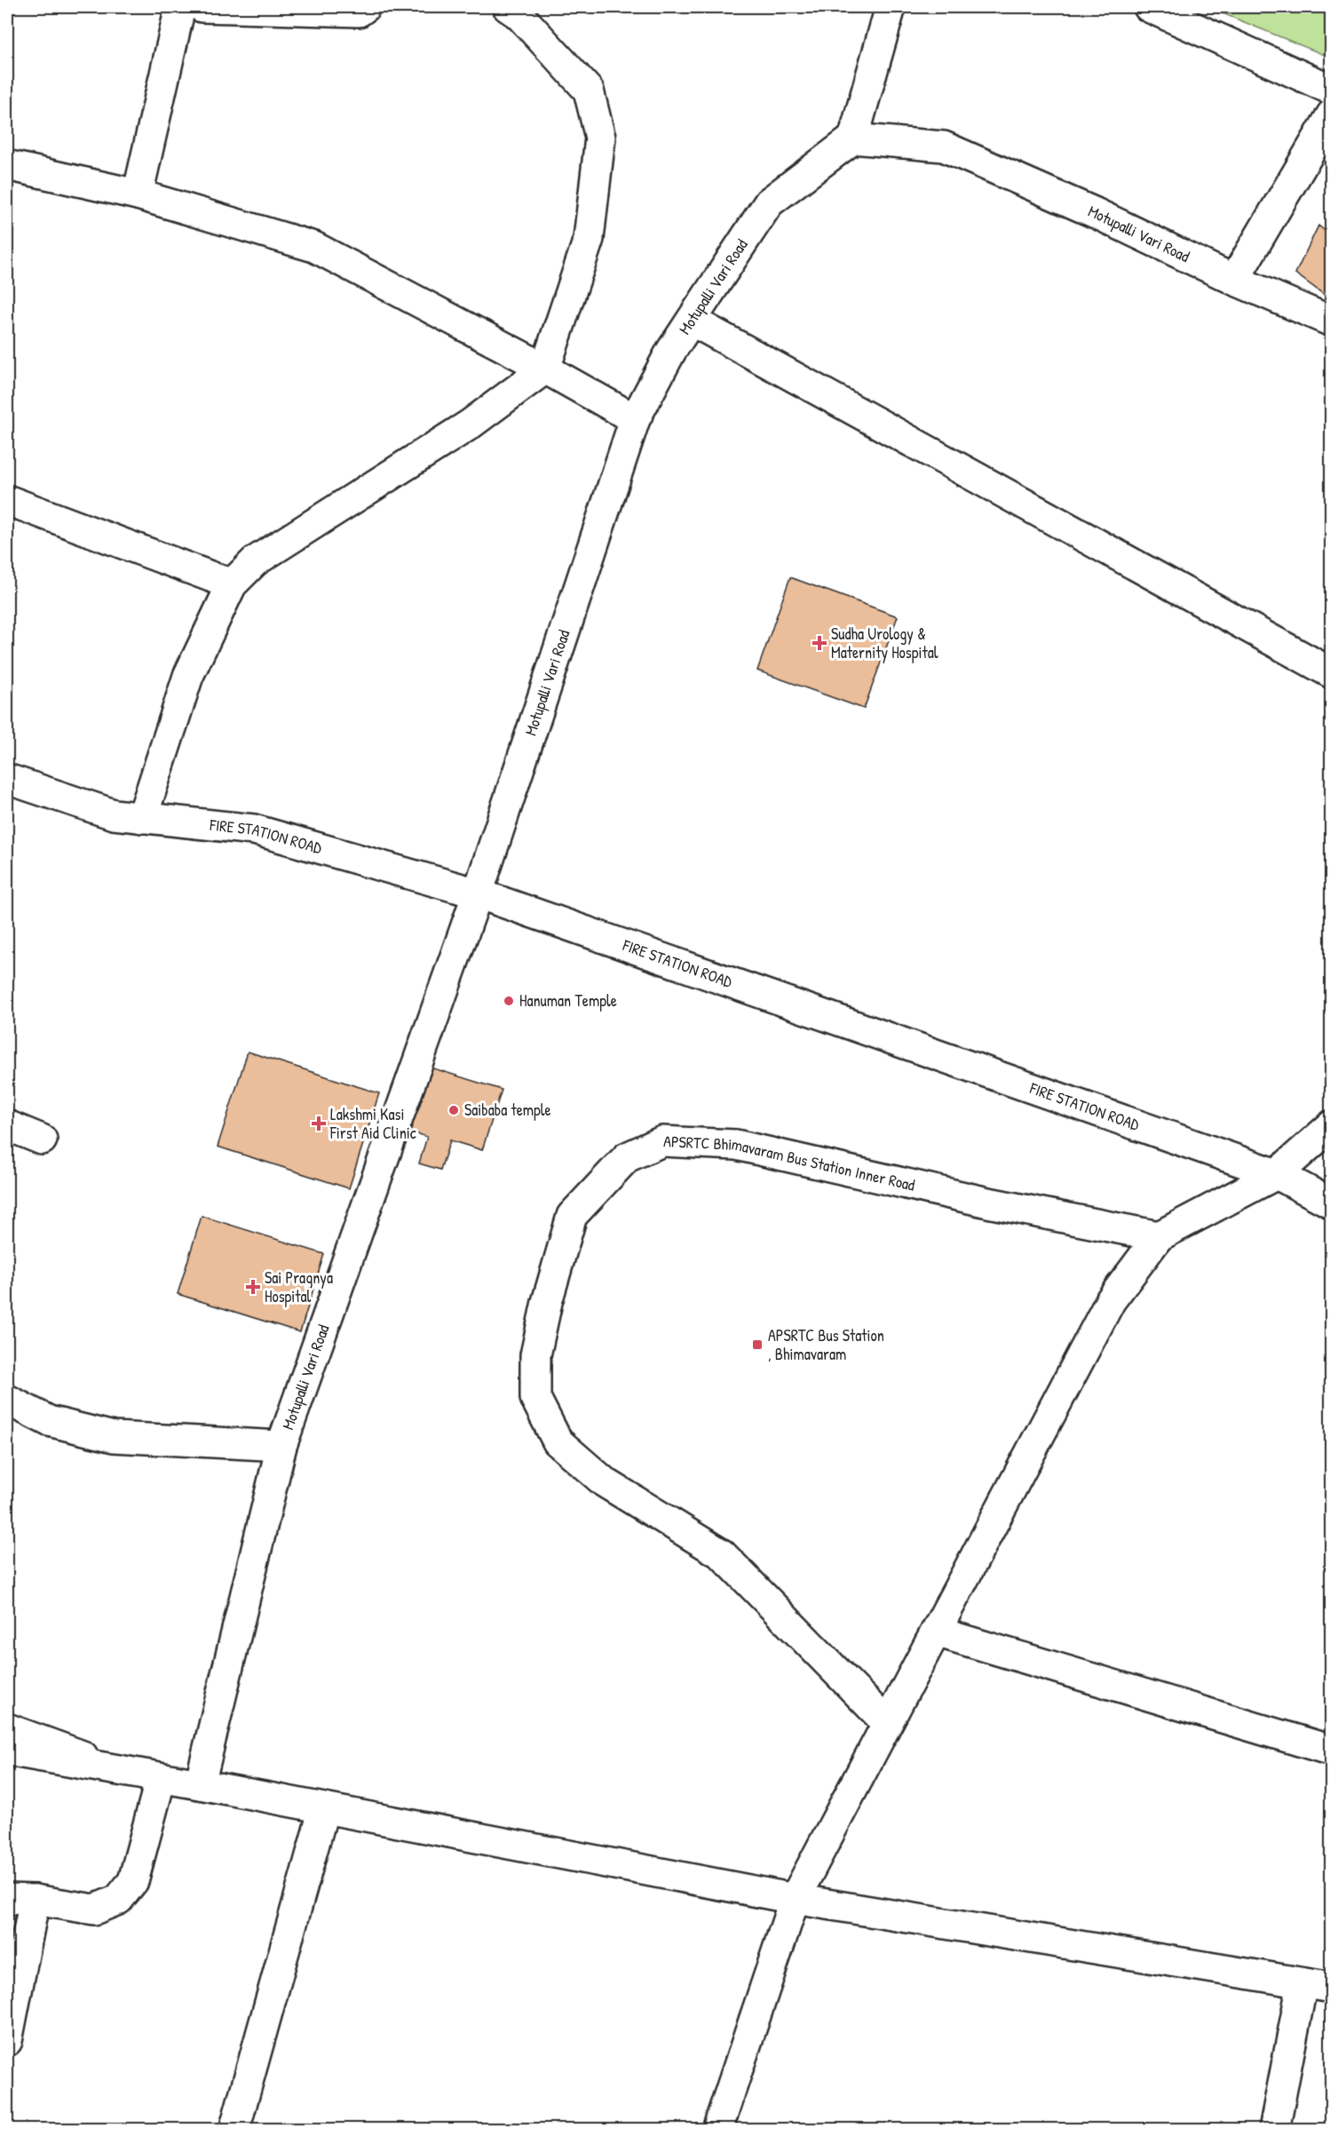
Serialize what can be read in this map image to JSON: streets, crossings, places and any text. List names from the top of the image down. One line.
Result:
{"streets":{"main road":["Motupalli Vari Road","FIRE STATION ROAD","APSRTC Bhimavaram Bus Station Inner Road"]},"crossings":[["Motupalli Vari Road","FIRE STATION ROAD"]],"places":{"health":["Sudha Urology & Maternity Hospital","Lakshmi Kasi First Aid Clinic","Sai Pragnya Hospital"],"other":["Hanuman Temple","Saibaba temple"],"transit":["APSRTC Bus Station , Bhimavaram"]}}
